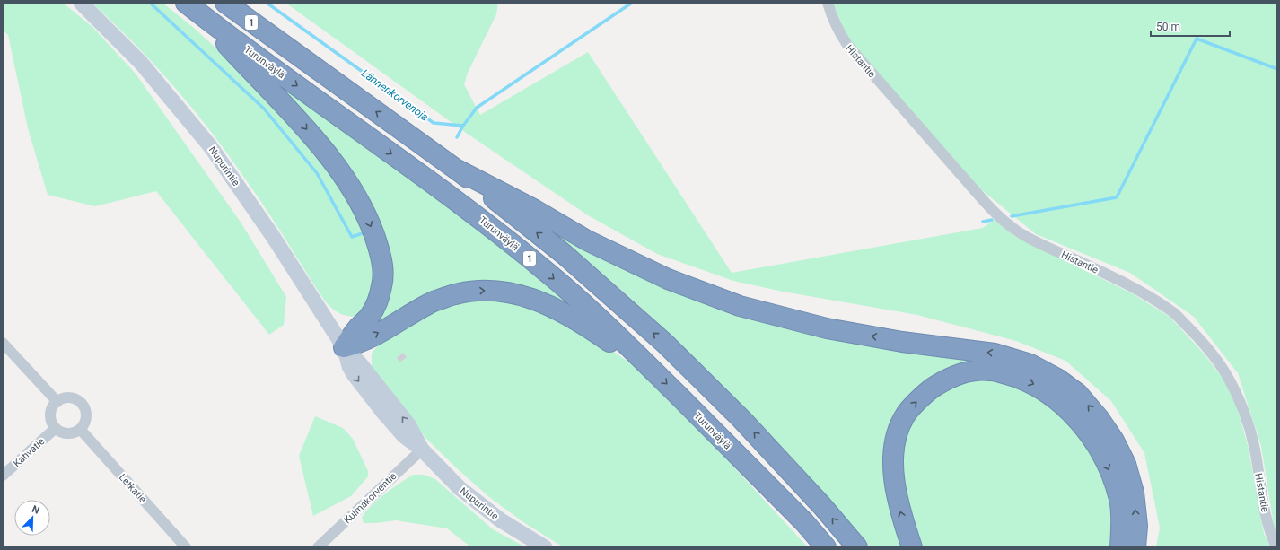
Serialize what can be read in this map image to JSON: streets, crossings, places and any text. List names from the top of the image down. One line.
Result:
{"streets":{"highway":["1","Turunväylä"],"main road":["Nupurintie"],"street":["Histantie","Kahvatie","Letkatie","Kulmakorventie"]},"crossings":[["Nupurintie","Kulmakorventie"],["Kahvatie","Letkatie"]],"water":["Lännenkorvenoja"],"scale_bar":"50 m","north":"top right"}
